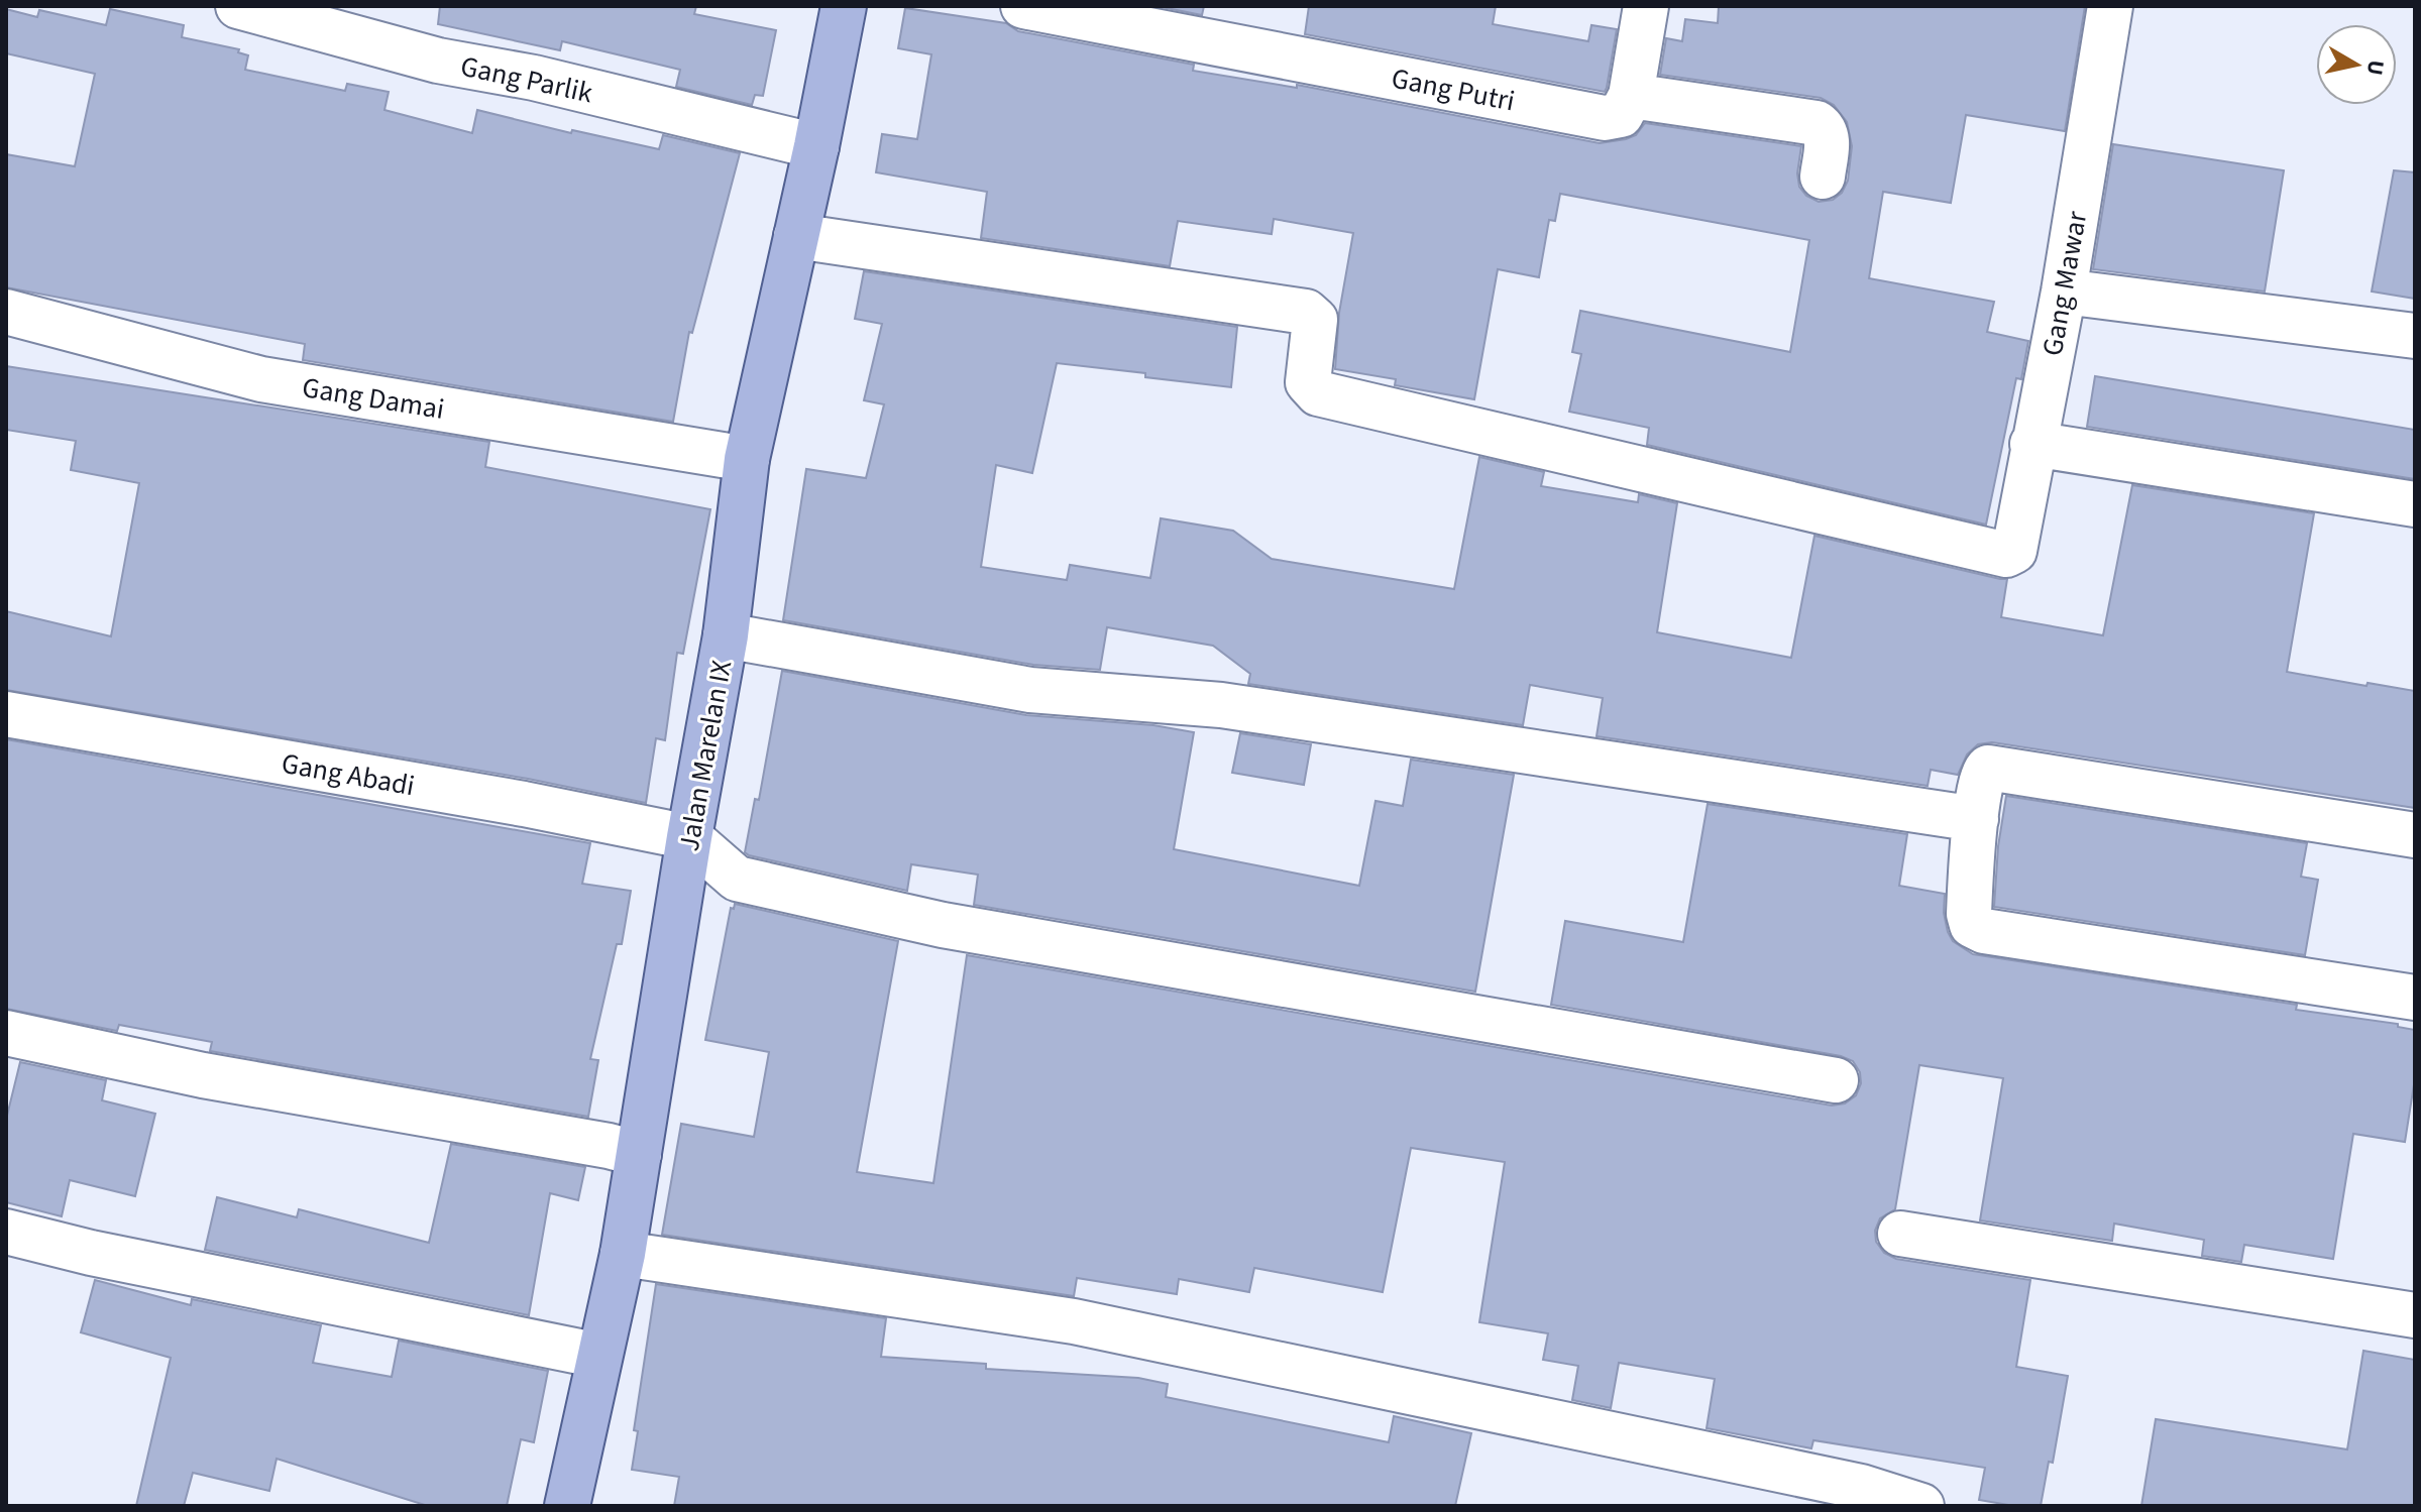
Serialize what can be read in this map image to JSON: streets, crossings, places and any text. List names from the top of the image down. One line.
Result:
{"streets":{"main road":["Jalan Marelan IX"],"street":["Gang Parlik","Gang Putri","Gang Mawar","Gang Damai","Gang Abadi"]},"crossings":[["Gang Parlik","Jalan Marelan IX"],["Gang Mawar","Jalan Marelan IX"],["Gang Damai","Jalan Marelan IX"],["Jalan Marelan IX","Gang Abadi"]],"north":"right"}
